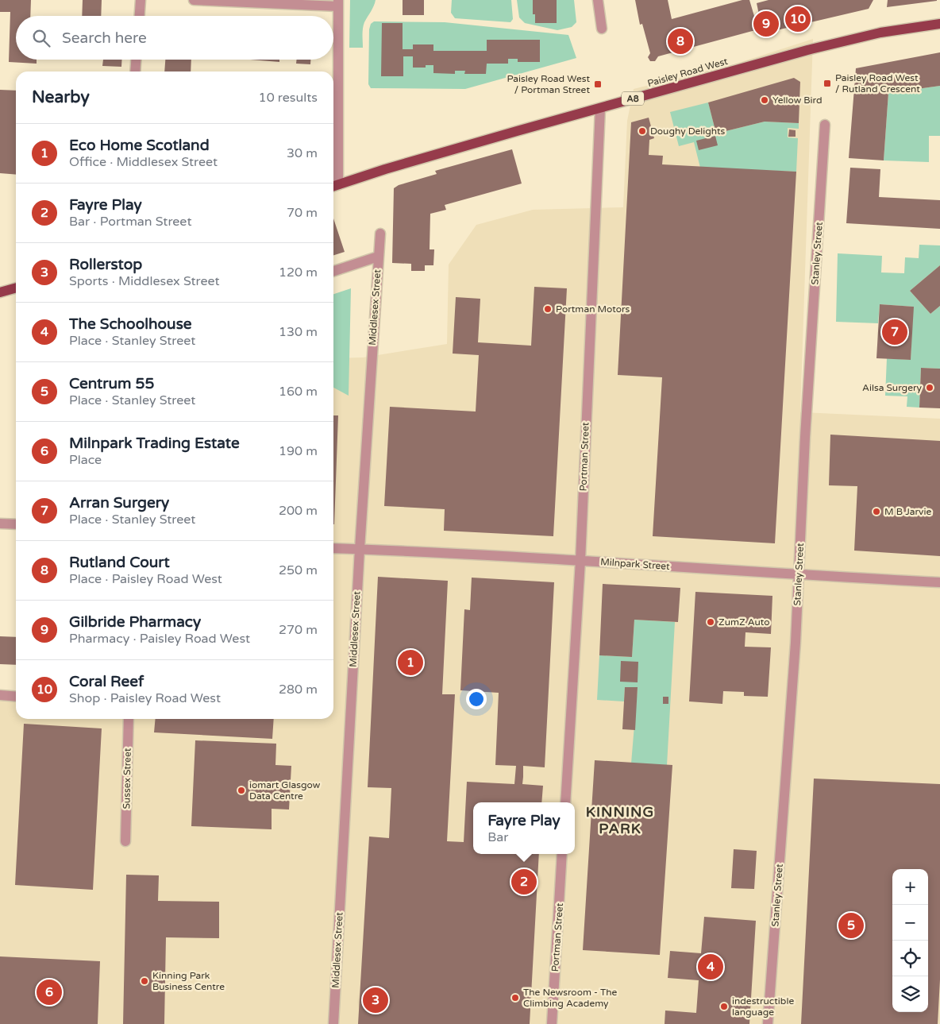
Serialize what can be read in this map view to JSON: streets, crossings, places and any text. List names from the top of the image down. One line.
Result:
{"streets":{"main road":["Paisley Road West","A8"],"street":["Stanley Street","Middlesex Street","Portman Street","Milnpark Street","Sussex Street"]},"crossings":[["Paisley Road West","Portman Street"],["Stanley Street","Milnpark Street"],["Middlesex Street","Milnpark Street"],["Portman Street","Milnpark Street"]],"districts":["KINNING PARK"],"places":{"transit":["Paisley Road West / Rutland Crescent","Paisley Road West / Portman Street"],"other":["Yellow Bird","Doughy Delights","Portman Motors","Ailsa Surgery","M B Jarvie","ZumZ Auto","iomart Glasgow Data Centre","Kinning Park Business Centre","The Newsroom - The Climbing Academy","indestructible language"]},"page":{"pins":["10","9","8","7","1","2","5","4","6","3"],"search":"Search here","heading":["Nearby","10 results"],"list":[{"mark":"1","name":"Eco Home Scotland","note":"Office · Middlesex Street","value":"30 m"},{"mark":"2","name":"Fayre Play","note":"Bar · Portman Street","value":"70 m"},{"mark":"3","name":"Rollerstop","note":"Sports · Middlesex Street","value":"120 m"},{"mark":"4","name":"The Schoolhouse","note":"Place · Stanley Street","value":"130 m"},{"mark":"5","name":"Centrum 55","note":"Place · Stanley Street","value":"160 m"},{"mark":"6","name":"Milnpark Trading Estate","note":"Place","value":"190 m"},{"mark":"7","name":"Arran Surgery","note":"Place · Stanley Street","value":"200 m"},{"mark":"8","name":"Rutland Court","note":"Place · Paisley Road West","value":"250 m"},{"mark":"9","name":"Gilbride Pharmacy","note":"Pharmacy · Paisley Road West","value":"270 m"},{"mark":"10","name":"Coral Reef","note":"Shop · Paisley Road West","value":"280 m"}],"popup":["Fayre Play","Bar"],"map_buttons":["+","−"]}}
